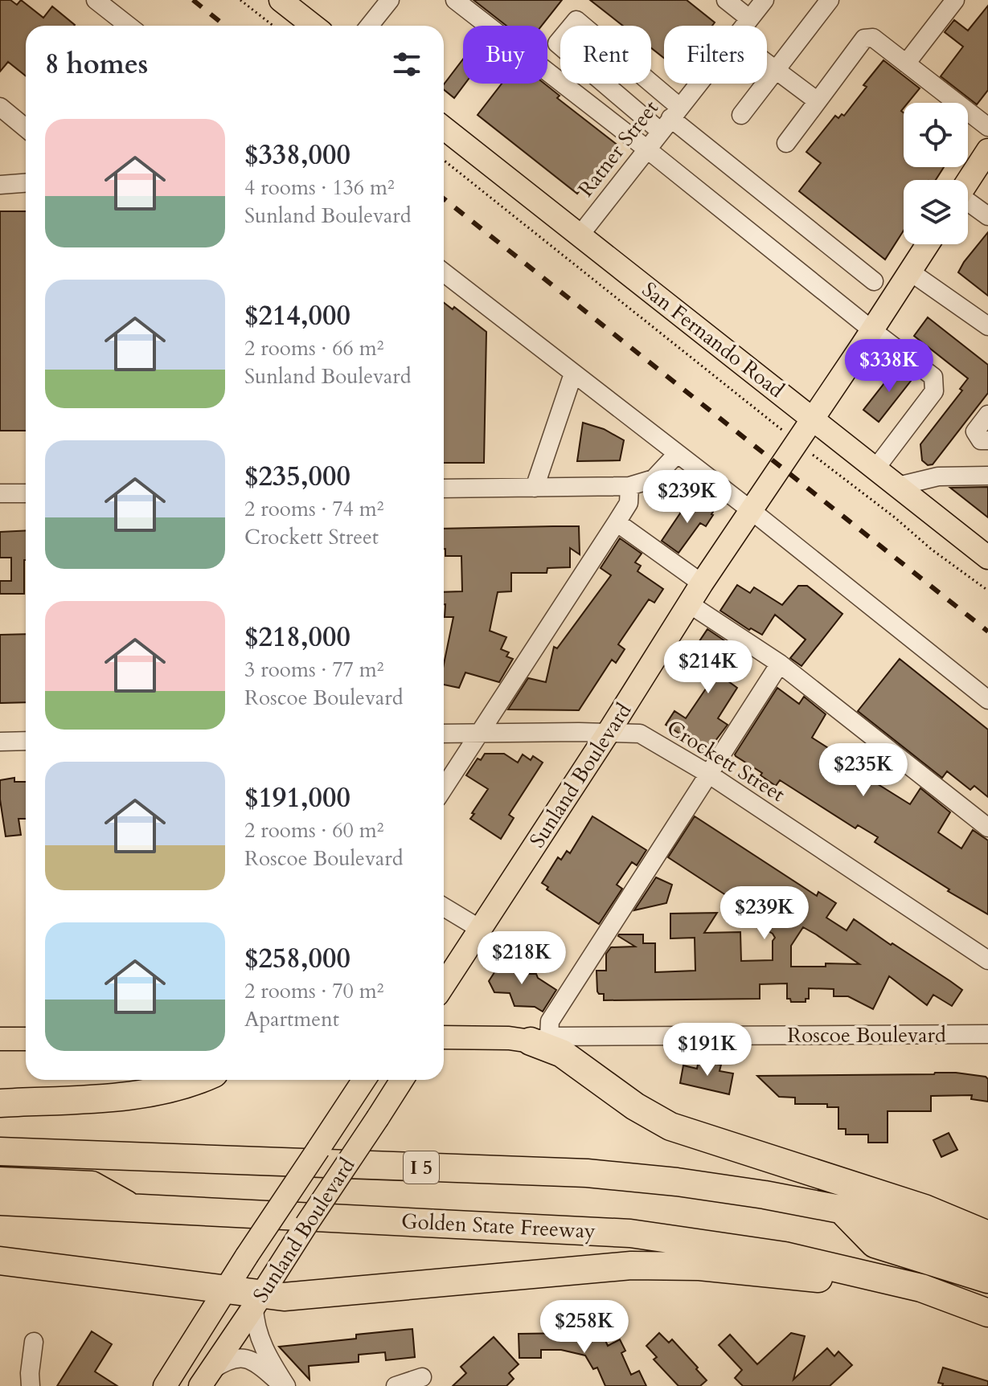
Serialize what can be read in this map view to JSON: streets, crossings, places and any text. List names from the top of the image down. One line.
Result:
{"streets":{"highway":["I 5","Golden State Freeway"],"main road":["San Fernando Road","Sunland Boulevard","Roscoe Boulevard"],"street":["Ratner Street","Crockett Street"]},"crossings":[["Ratner Street","San Fernando Road"],["San Fernando Road","Sunland Boulevard"],["Crockett Street","Sunland Boulevard"]],"page":{"chip":["Buy","Rent","Filters"],"heading":"8 homes","list":[{"name":"$338,000","note":"4 rooms · 136 m² · Sunland Boulevard"},{"name":"$214,000","note":"2 rooms · 66 m² · Sunland Boulevard"},{"name":"$235,000","note":"2 rooms · 74 m² · Crockett Street"},{"name":"$218,000","note":"3 rooms · 77 m² · Roscoe Boulevard"},{"name":"$191,000","note":"2 rooms · 60 m² · Roscoe Boulevard"},{"name":"$258,000","note":"2 rooms · 70 m² · Apartment"}],"price":["$338K","$239K","$214K","$235K","$239K","$218K","$191K","$258K"]}}
